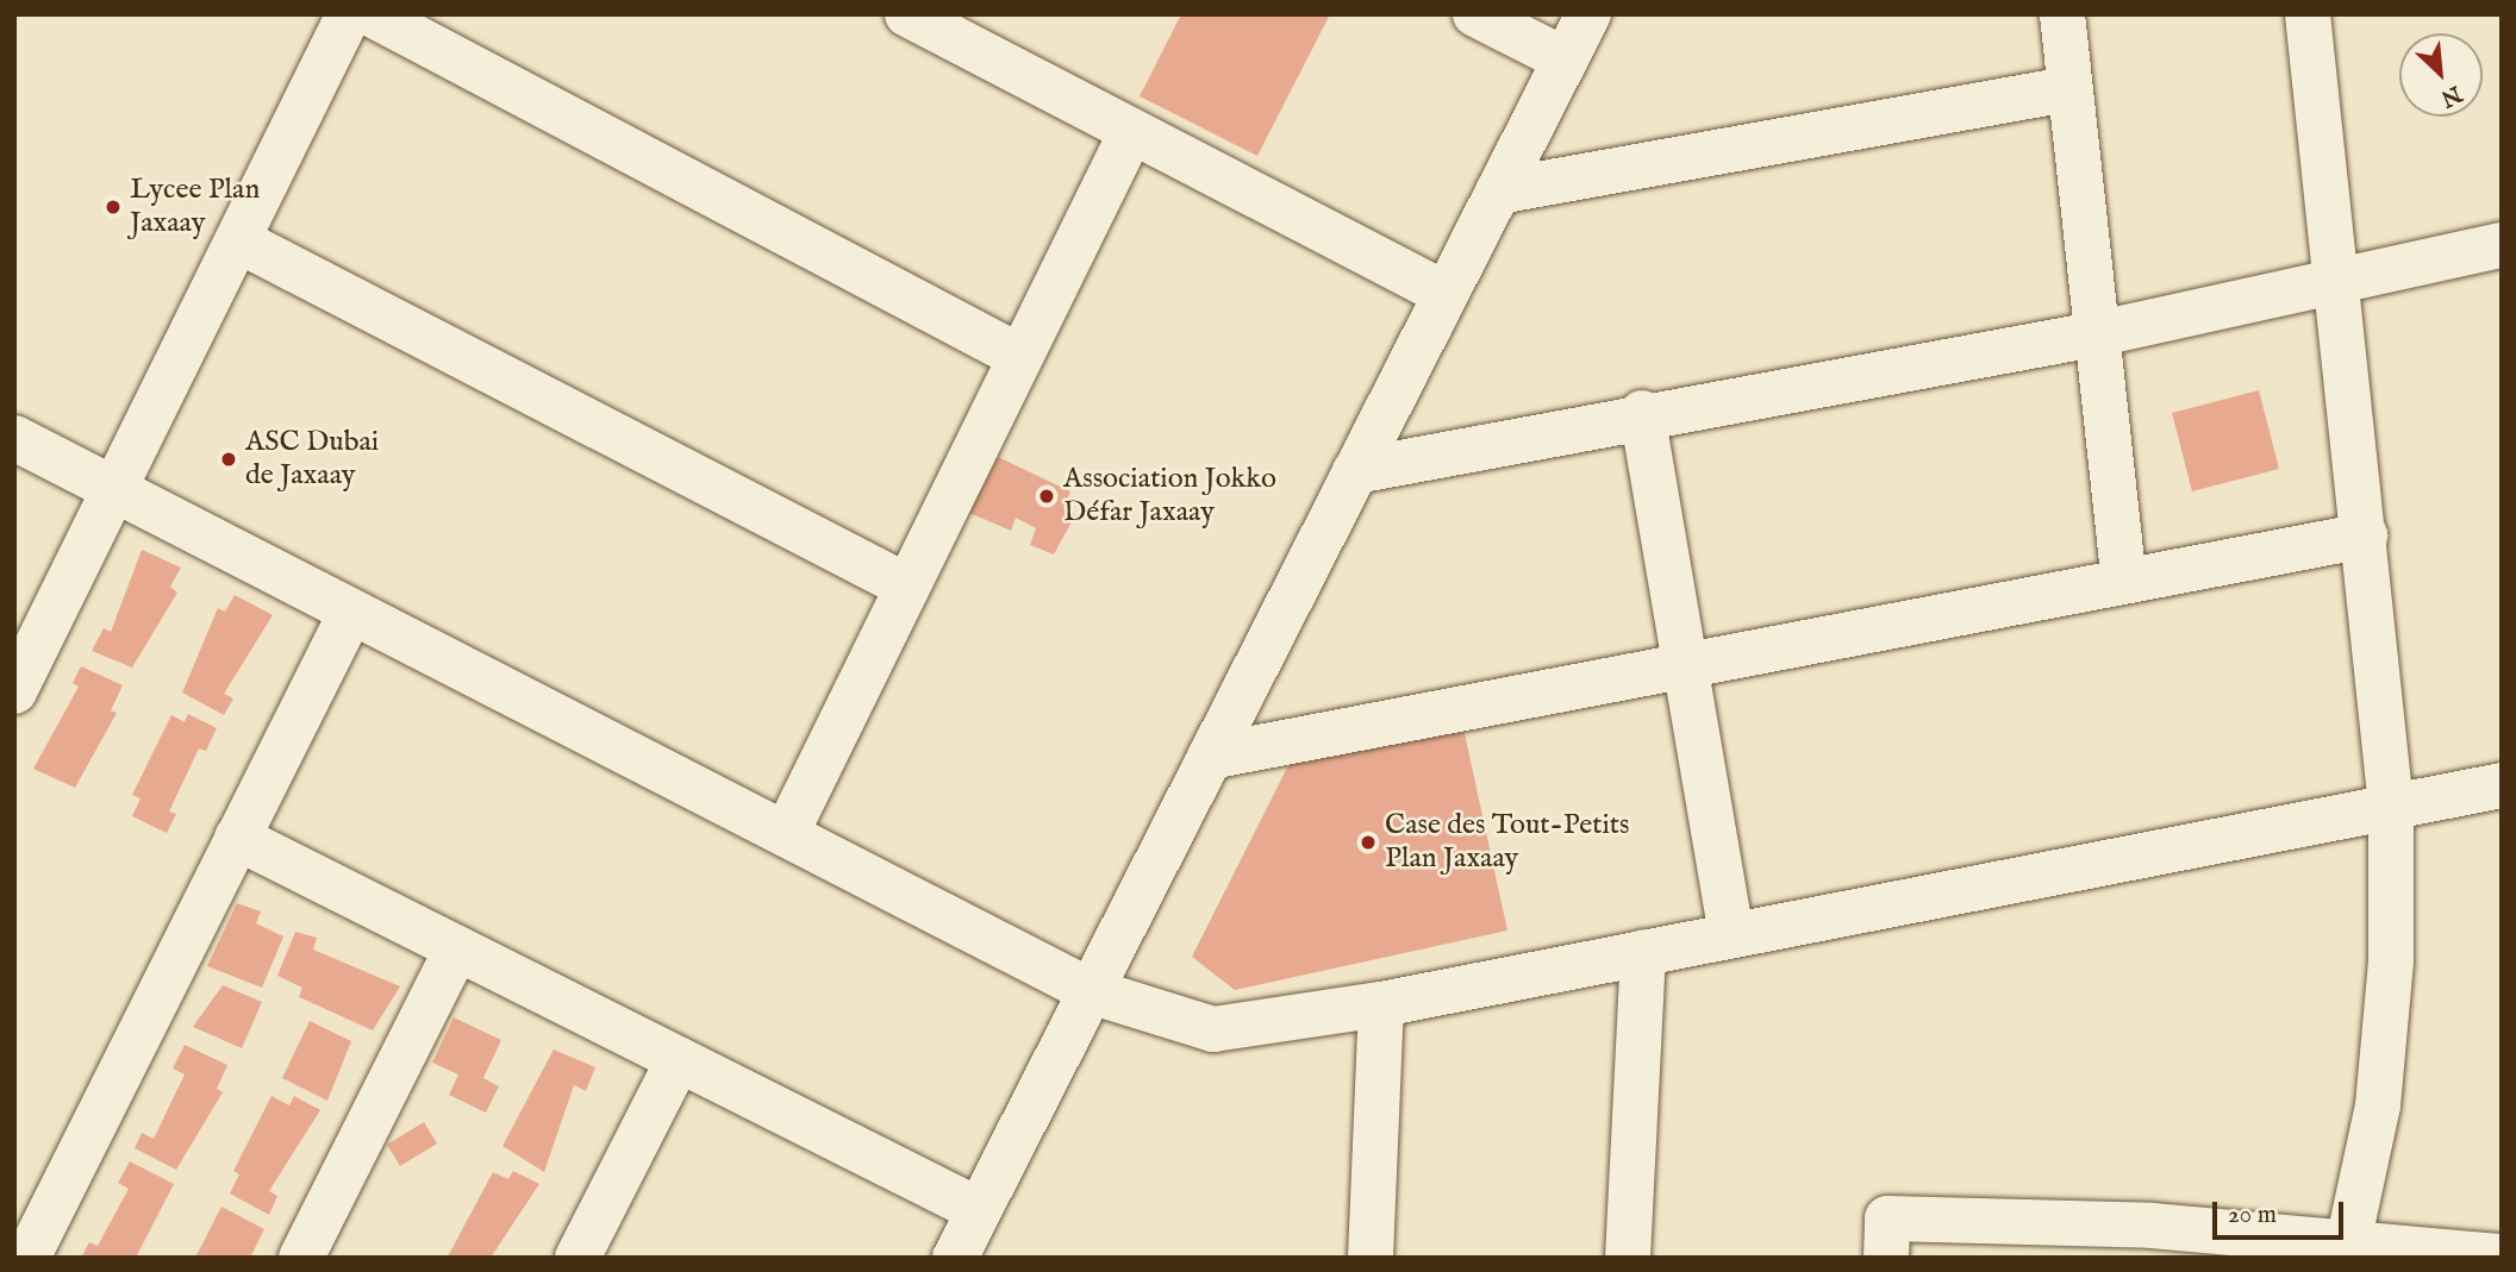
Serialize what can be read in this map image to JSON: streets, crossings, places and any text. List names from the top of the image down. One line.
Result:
{"places":["Lycee Plan Jaxaay","ASC Dubai de Jaxaay","Association Jokko Défar Jaxaay","Case des Tout-Petits Plan Jaxaay"],"scale_bar":"20 m","north":"bottom right"}
